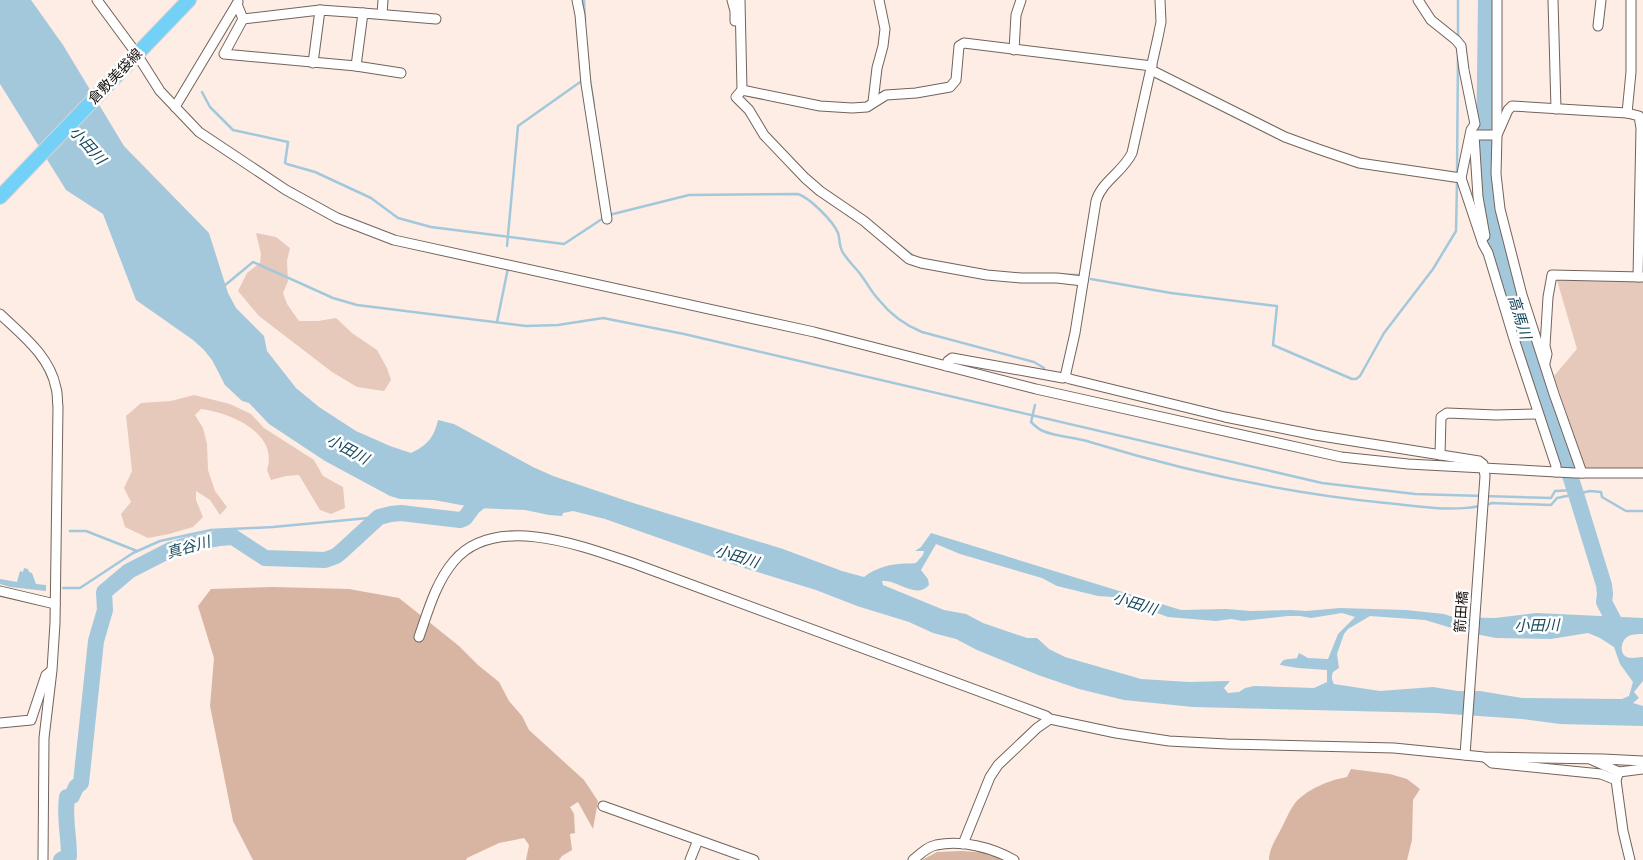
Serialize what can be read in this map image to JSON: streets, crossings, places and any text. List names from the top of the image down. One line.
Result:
{"streets":{"main road":["倉敷美袋線"],"street":["箭田橋"]},"water":["小田川","高馬川","真谷川"]}
